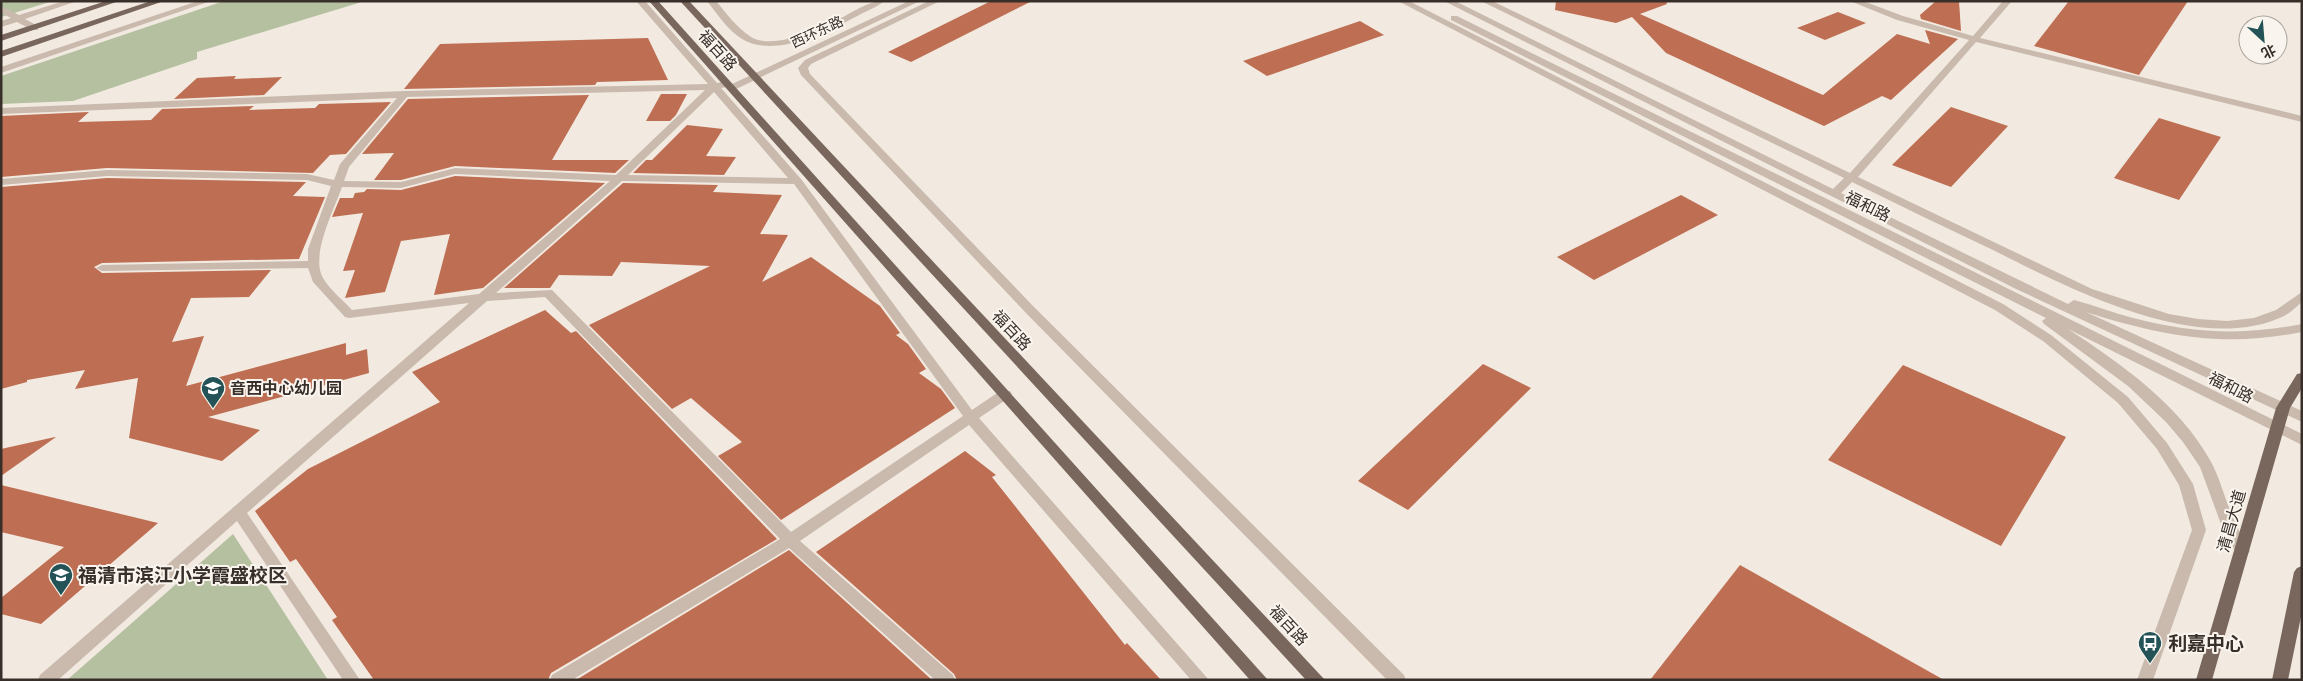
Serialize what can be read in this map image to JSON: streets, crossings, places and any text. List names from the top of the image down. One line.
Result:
{"streets":{"main road":["福百路","清昌大道"],"street":["西环东路","福和路"]},"crossings":[["西环东路","福百路"],["福和路","清昌大道"]],"places":{"school or university":["音西中心幼儿园","福清市滨江小学霞盛校区"],"bus stop":["利嘉中心"]},"north":"bottom right"}
